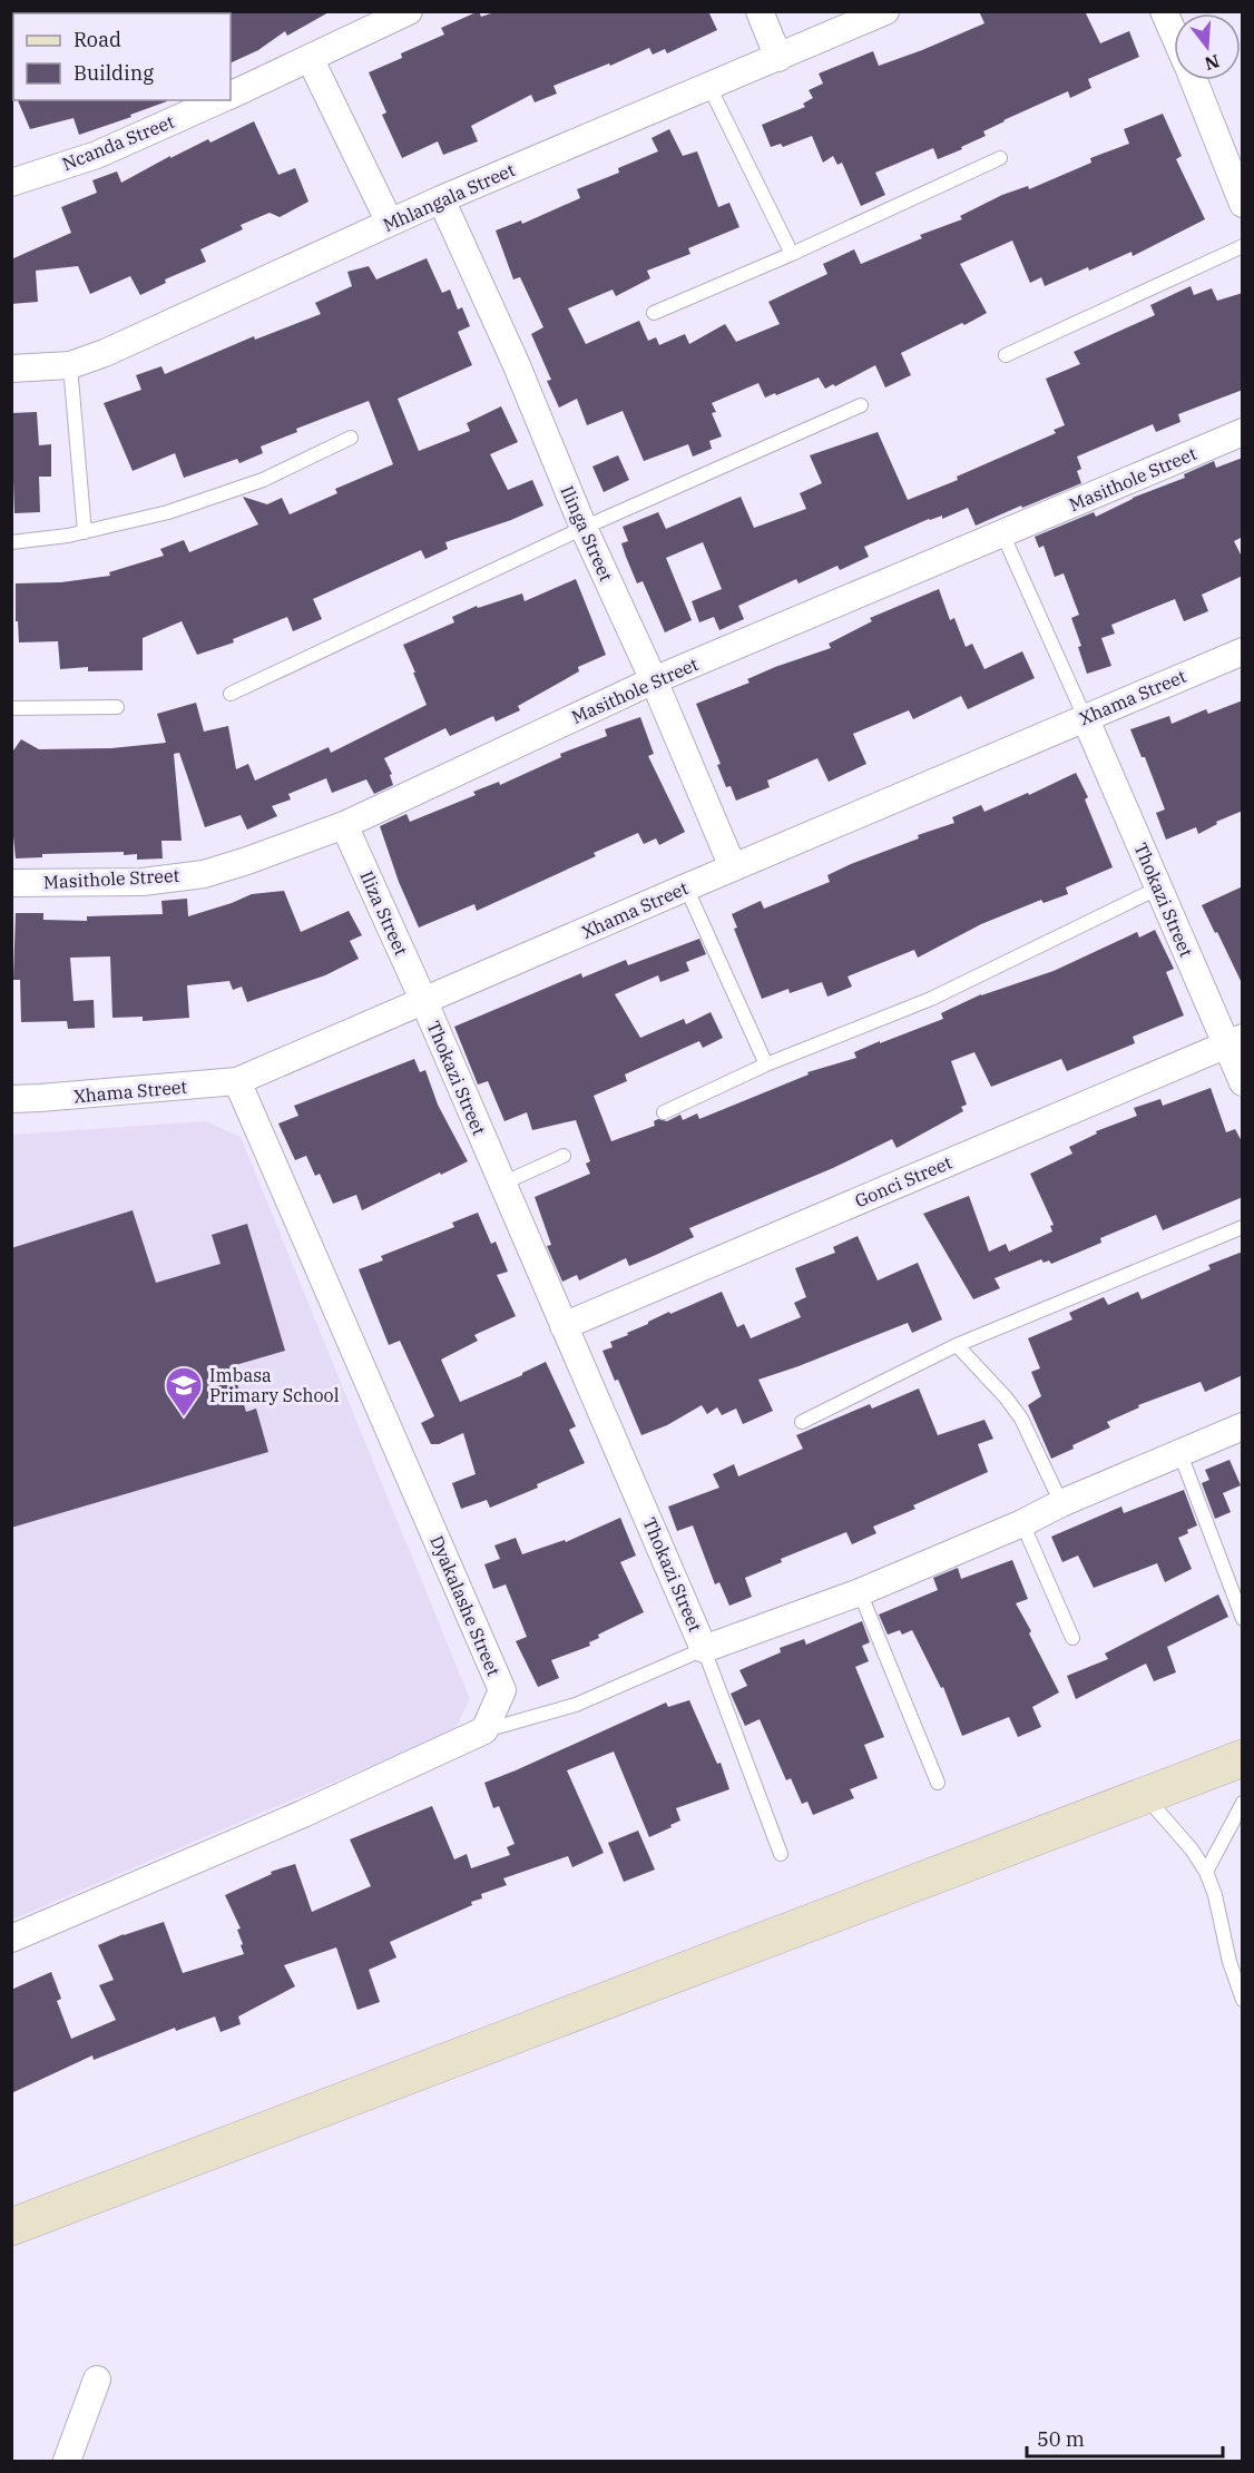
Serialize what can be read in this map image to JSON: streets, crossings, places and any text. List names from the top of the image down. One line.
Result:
{"streets":{"street":["Ncanda Street","Mhlangala Street","Masithole Street","Ilinga Street","Xhama Street","Thokazi Street","Iliza Street","Gonci Street","Dyakalashe Street"]},"crossings":[["Mhlangala Street","Ilinga Street"],["Masithole Street","Ilinga Street"],["Masithole Street","Iliza Street"],["Ilinga Street","Xhama Street"],["Xhama Street","Thokazi Street"],["Xhama Street","Iliza Street"],["Xhama Street","Dyakalashe Street"],["Thokazi Street","Iliza Street"],["Thokazi Street","Gonci Street"]],"places":{"school or university":["Imbasa Primary School"]},"legend":["Road","Building"],"scale_bar":"50 m","north":"bottom"}
